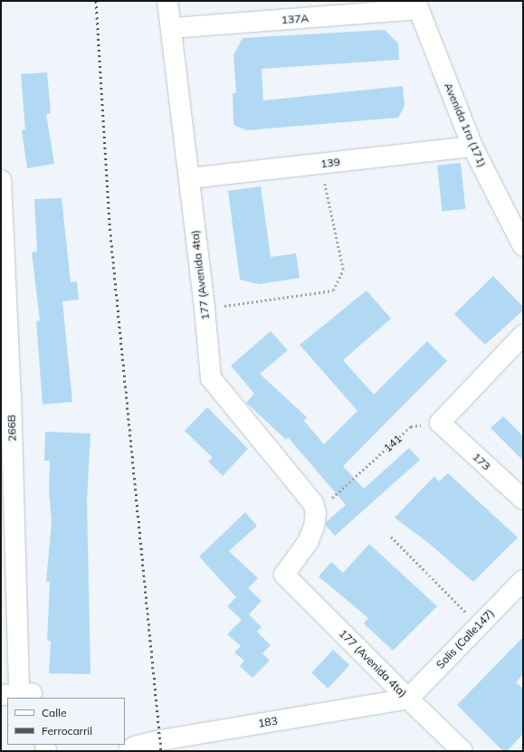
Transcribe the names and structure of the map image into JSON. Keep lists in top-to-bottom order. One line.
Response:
{"streets":{"street":["137A","Avenida 1ra (171)","139","177 (Avenida 4ta)","266B","173","Solis (Calle147)","183"],"path":["141"]},"crossings":[["137A","Avenida 1ra (171)"],["137A","177 (Avenida 4ta)"],["Avenida 1ra (171)","139"],["139","177 (Avenida 4ta)"],["177 (Avenida 4ta)","141"],["177 (Avenida 4ta)","Solis (Calle147)"],["177 (Avenida 4ta)","183"],["141","173"],["Solis (Calle147)","183"]],"legend":["Calle","Ferrocarril"]}
